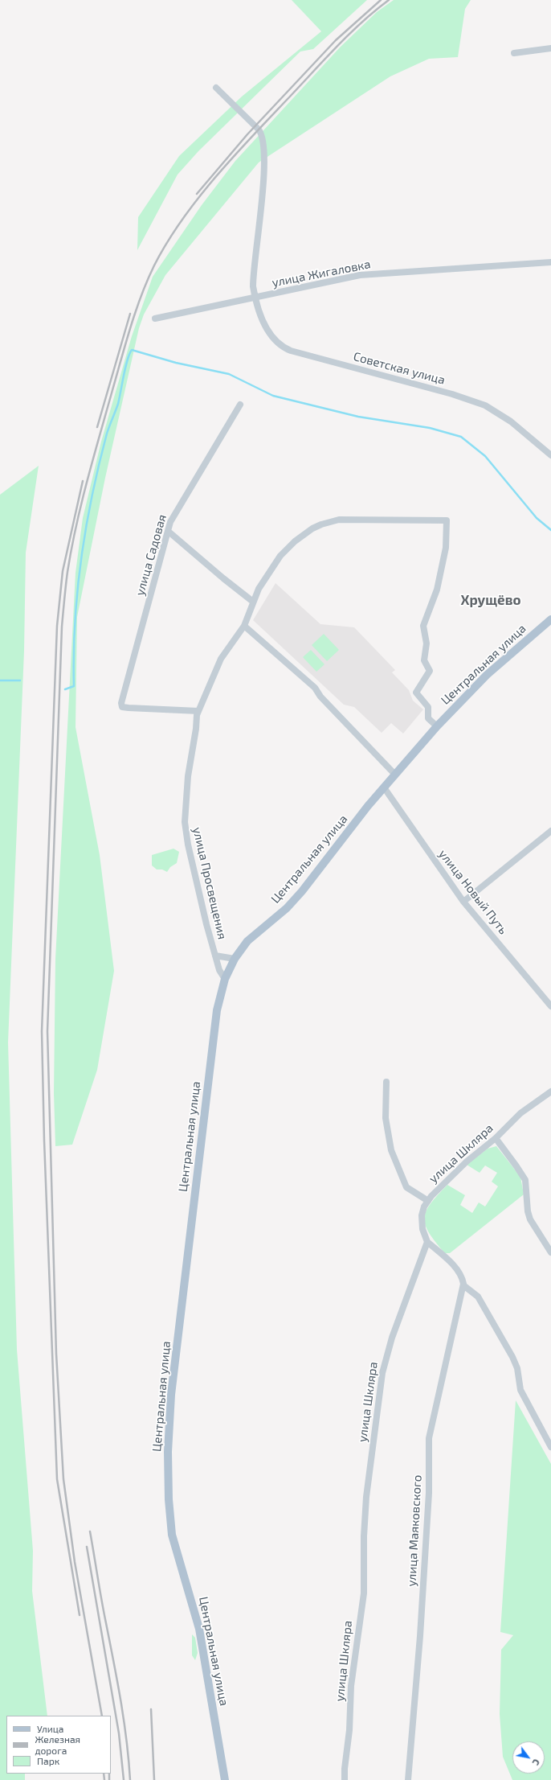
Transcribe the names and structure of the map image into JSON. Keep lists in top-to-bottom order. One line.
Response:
{"streets":{"main road":["Центральная улица"],"street":["улица Жигаловка","Советская улица","улица Садовая","улица Просвещения","улица Новый Путь","улица Шкляра","улица Маяковского"]},"crossings":[["улица Жигаловка","Советская улица"],["улица Садовая","улица Просвещения"],["Центральная улица","улица Просвещения"],["Центральная улица","улица Новый Путь"]],"districts":["Хрущёво"],"legend":["Улица","Железная дорога","Парк"],"north":"bottom right"}
